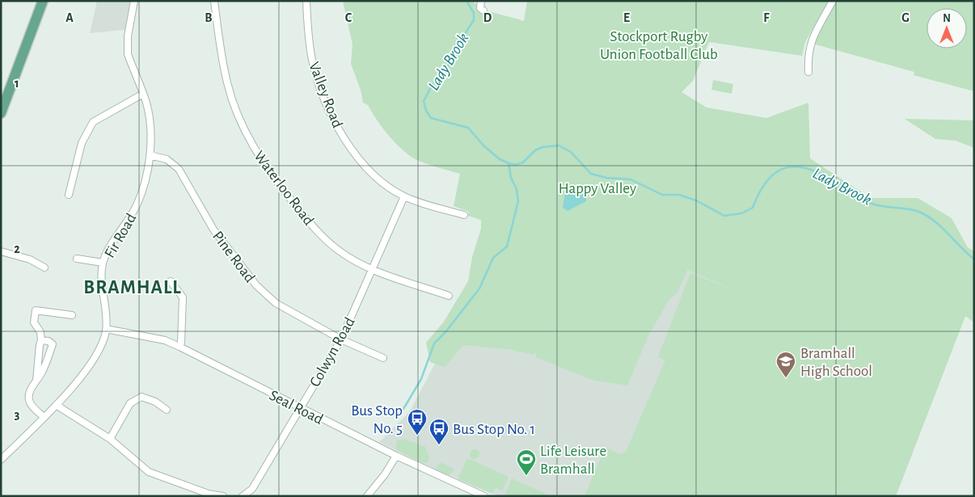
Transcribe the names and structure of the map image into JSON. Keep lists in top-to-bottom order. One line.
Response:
{"streets":{"street":["Valley Road","Waterloo Road","Fir Road","Pine Road","Colwyn Road","Seal Road"]},"crossings":[["Valley Road","Colwyn Road"],["Waterloo Road","Colwyn Road"],["Fir Road","Pine Road"],["Fir Road","Seal Road"],["Pine Road","Colwyn Road"],["Colwyn Road","Seal Road"]],"districts":["BRAMHALL"],"water":["Lady Brook"],"parks":["Stockport Rugby Union Football Club","Happy Valley"],"places":{"school or university":["Bramhall High School"],"bus stop":["Bus Stop No. 5","Bus Stop No. 1"],"sports":["Life Leisure Bramhall"]},"north":"top","grid":{"columns":["A","B","C","D","E","F","G"],"rows":["1","2","3"]}}
